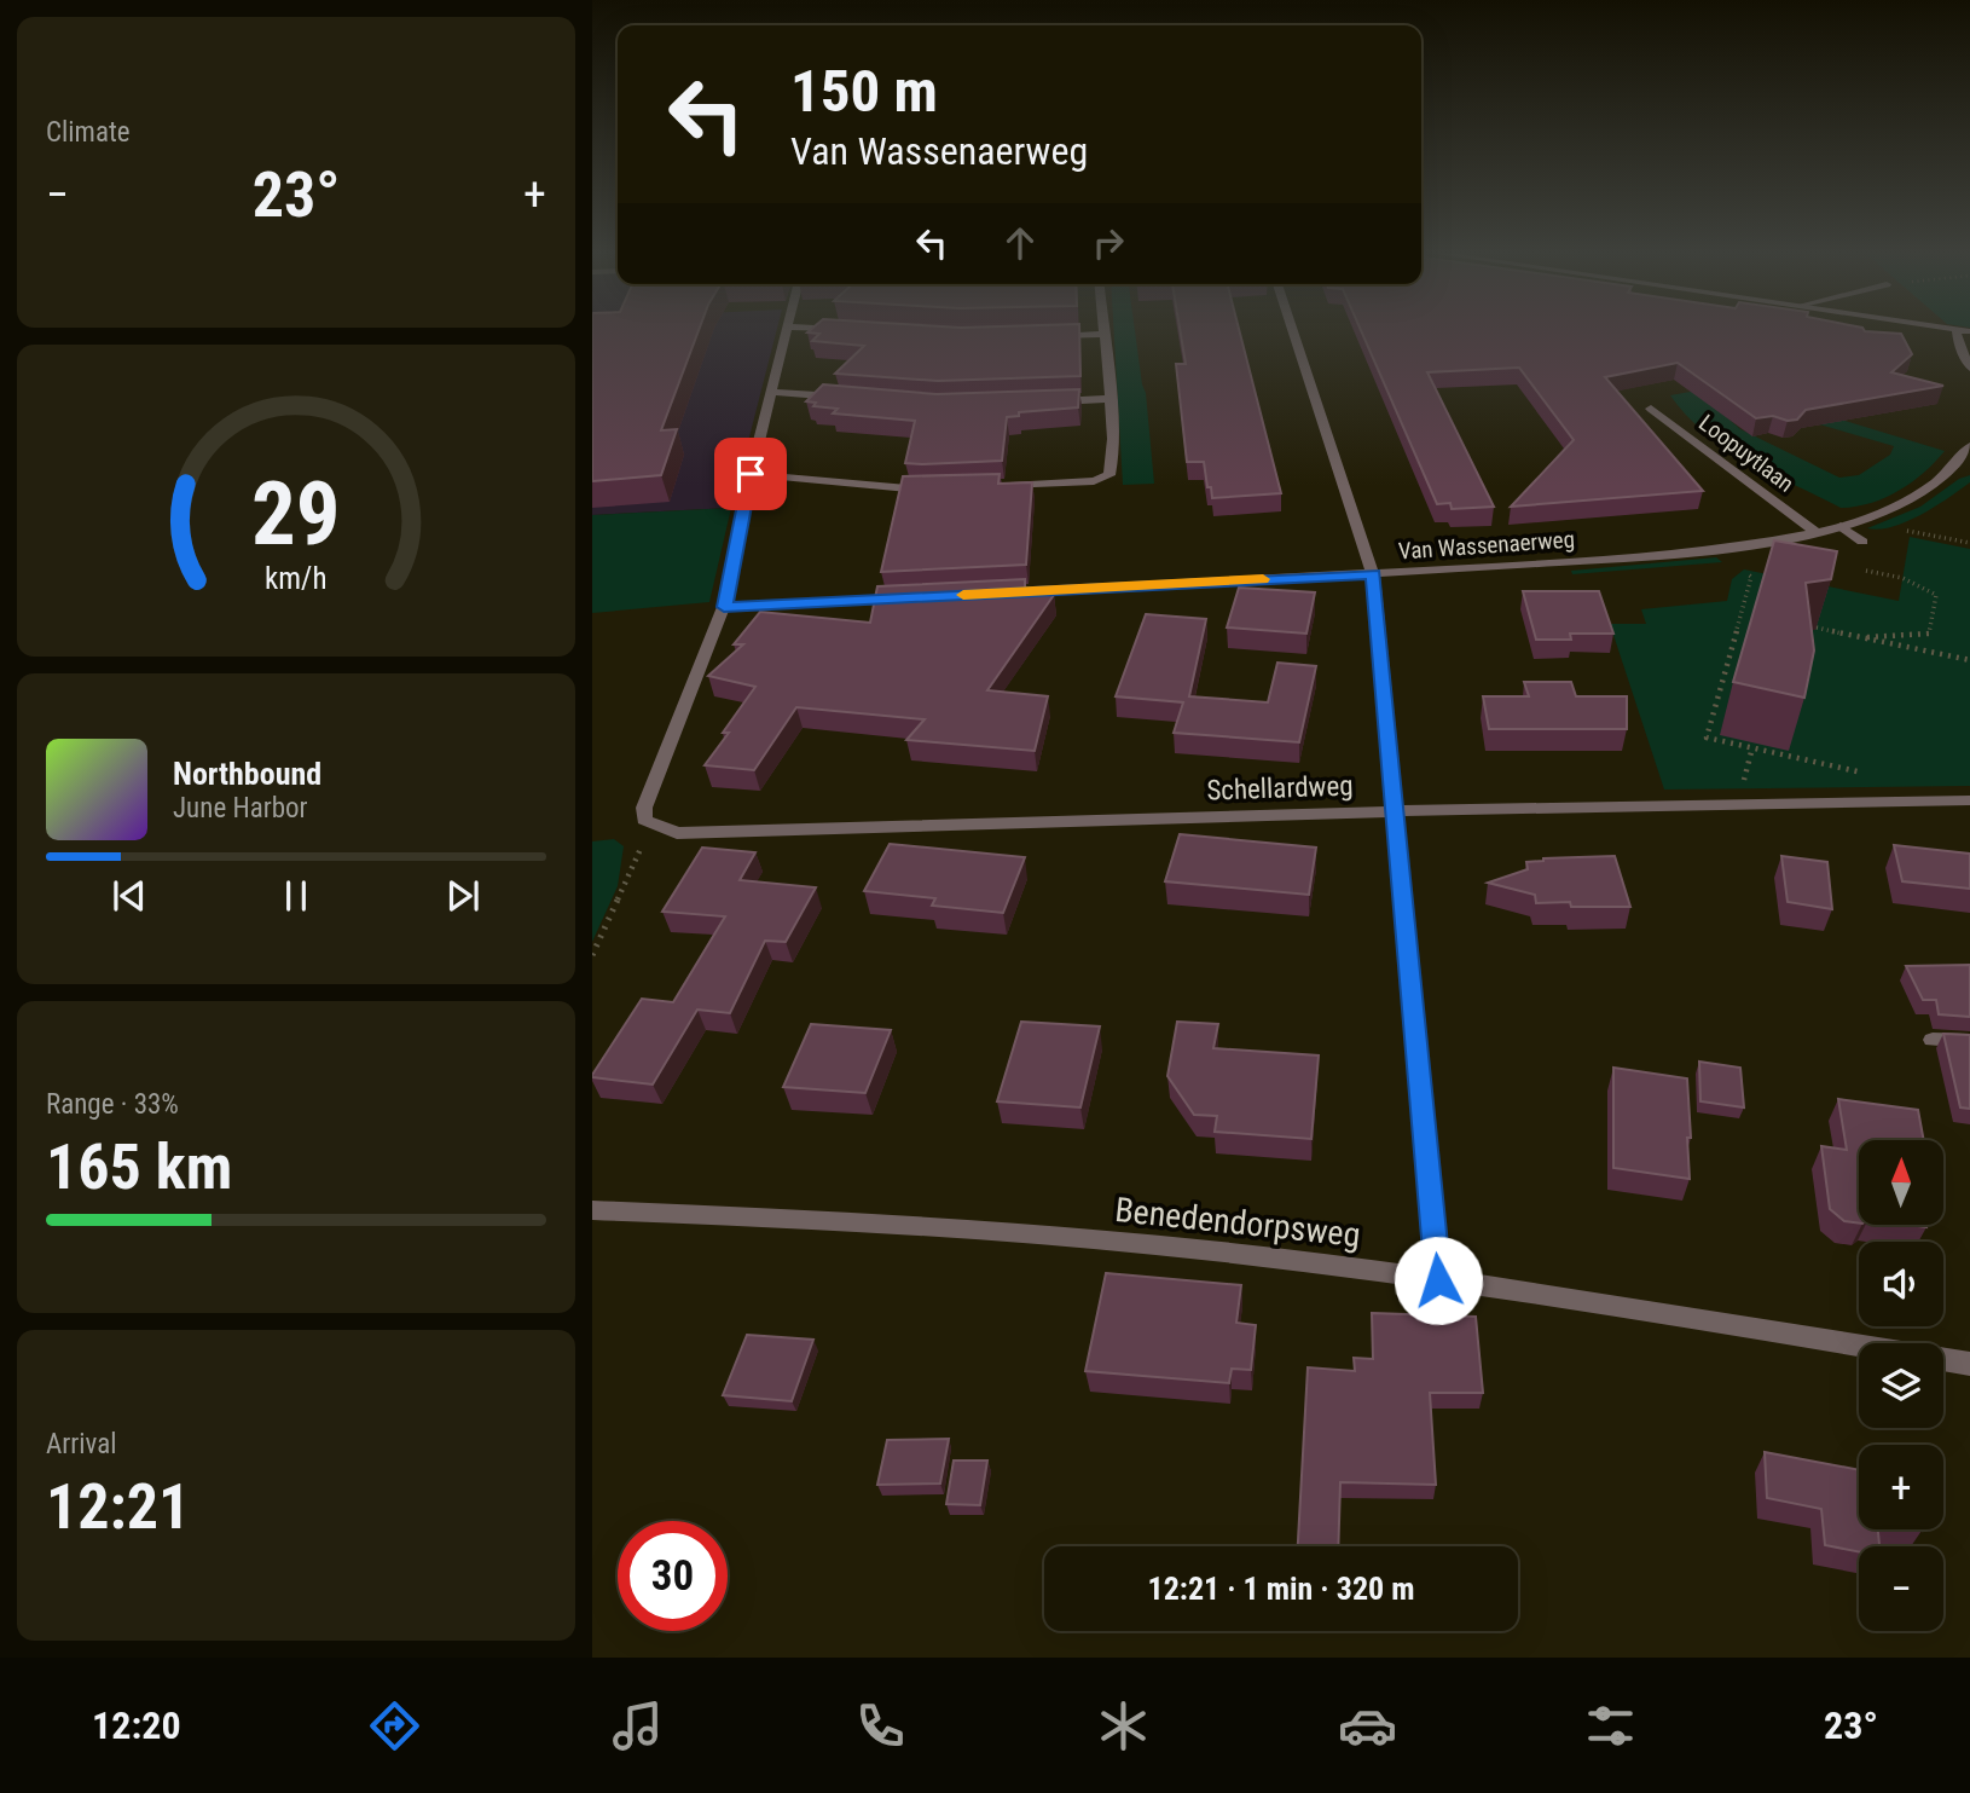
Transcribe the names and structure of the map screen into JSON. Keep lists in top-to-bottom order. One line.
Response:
{"streets":{"street":["Loopuytlaan","Van Wassenaerweg","Schellardweg","Benedendorpsweg"]},"crossings":[["Loopuytlaan","Van Wassenaerweg"]],"north":"top","page":{"tile":["Climate",["Range · 33%","165 km"],["Arrival","12:21"]],"turn":["150 m","Van Wassenaerweg"],"heat":["−","23°","+"],"song":["Northbound","June Harbor"],"map_buttons":["+","−"],"limit":"30","trip":"12:21 · 1 min · 320 m","tabs":["12:20","23°"],"gauge":["29","km/h"]}}
